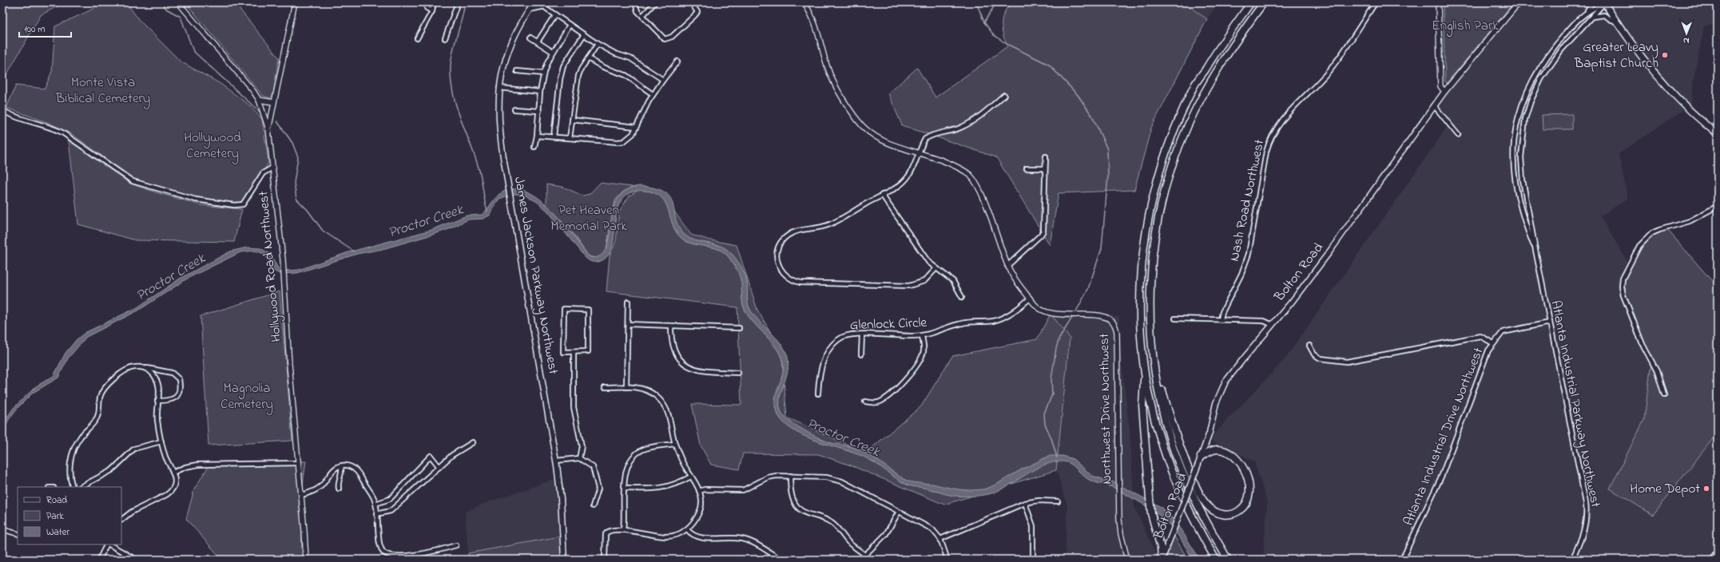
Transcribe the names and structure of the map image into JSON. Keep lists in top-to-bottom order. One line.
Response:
{"streets":{"main road":["Bolton Road","James Jackson Parkway Northwest"],"street":["Nash Road Northwest","Hollywood Road Northwest","Glenlock Circle","Atlanta Industrial Parkway Northwest","Northwest Drive Northwest","Atlanta Industrial Drive Northwest"]},"crossings":[["Glenlock Circle","Northwest Drive Northwest"],["Atlanta Industrial Parkway Northwest","Atlanta Industrial Drive Northwest"]],"water":["Proctor Creek"],"parks":["English Park","Monte Vista Biblical Cemetery","Hollywood Cemetery","Pet Heaven Memorial Park","Magnolia Cemetery"],"places":["Greater Leavy Baptist Church","Home Depot"],"legend":["Road","Park","Water"],"scale_bar":"100 m","north":"bottom"}
